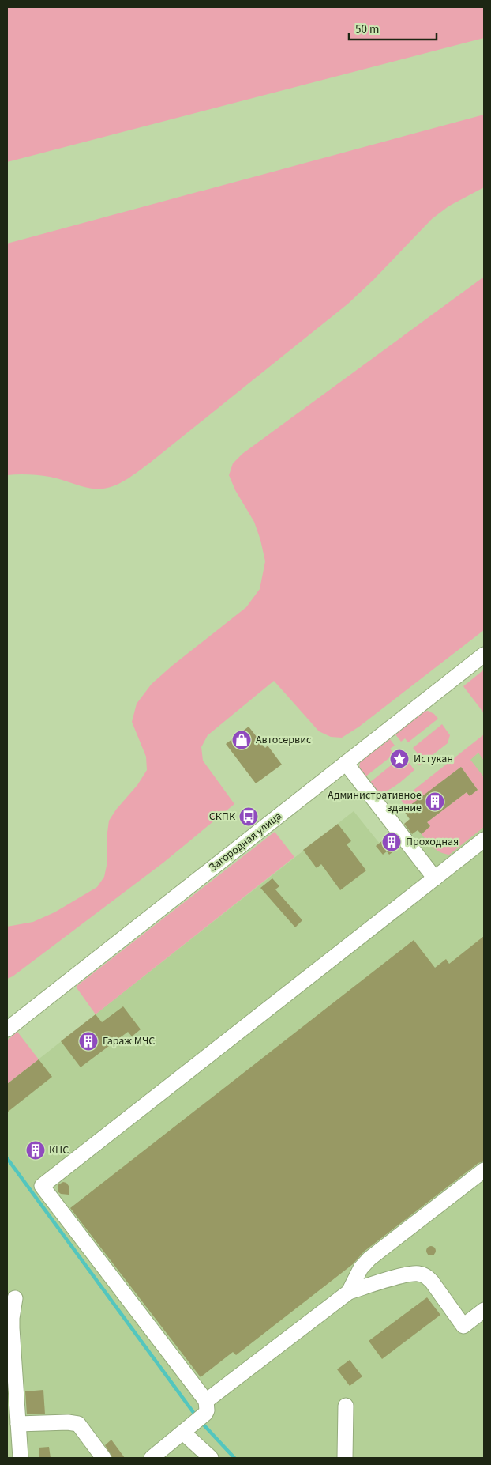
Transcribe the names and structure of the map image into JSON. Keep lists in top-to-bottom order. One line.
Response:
{"streets":{"street":["Загородная улица"]},"places":{"shop":["Автосервис"],"place":["Истукан"],"building":["Административное здание","Проходная","Гараж МЧС","КНС"],"bus stop":["СКПК"]},"scale_bar":"50 m"}
